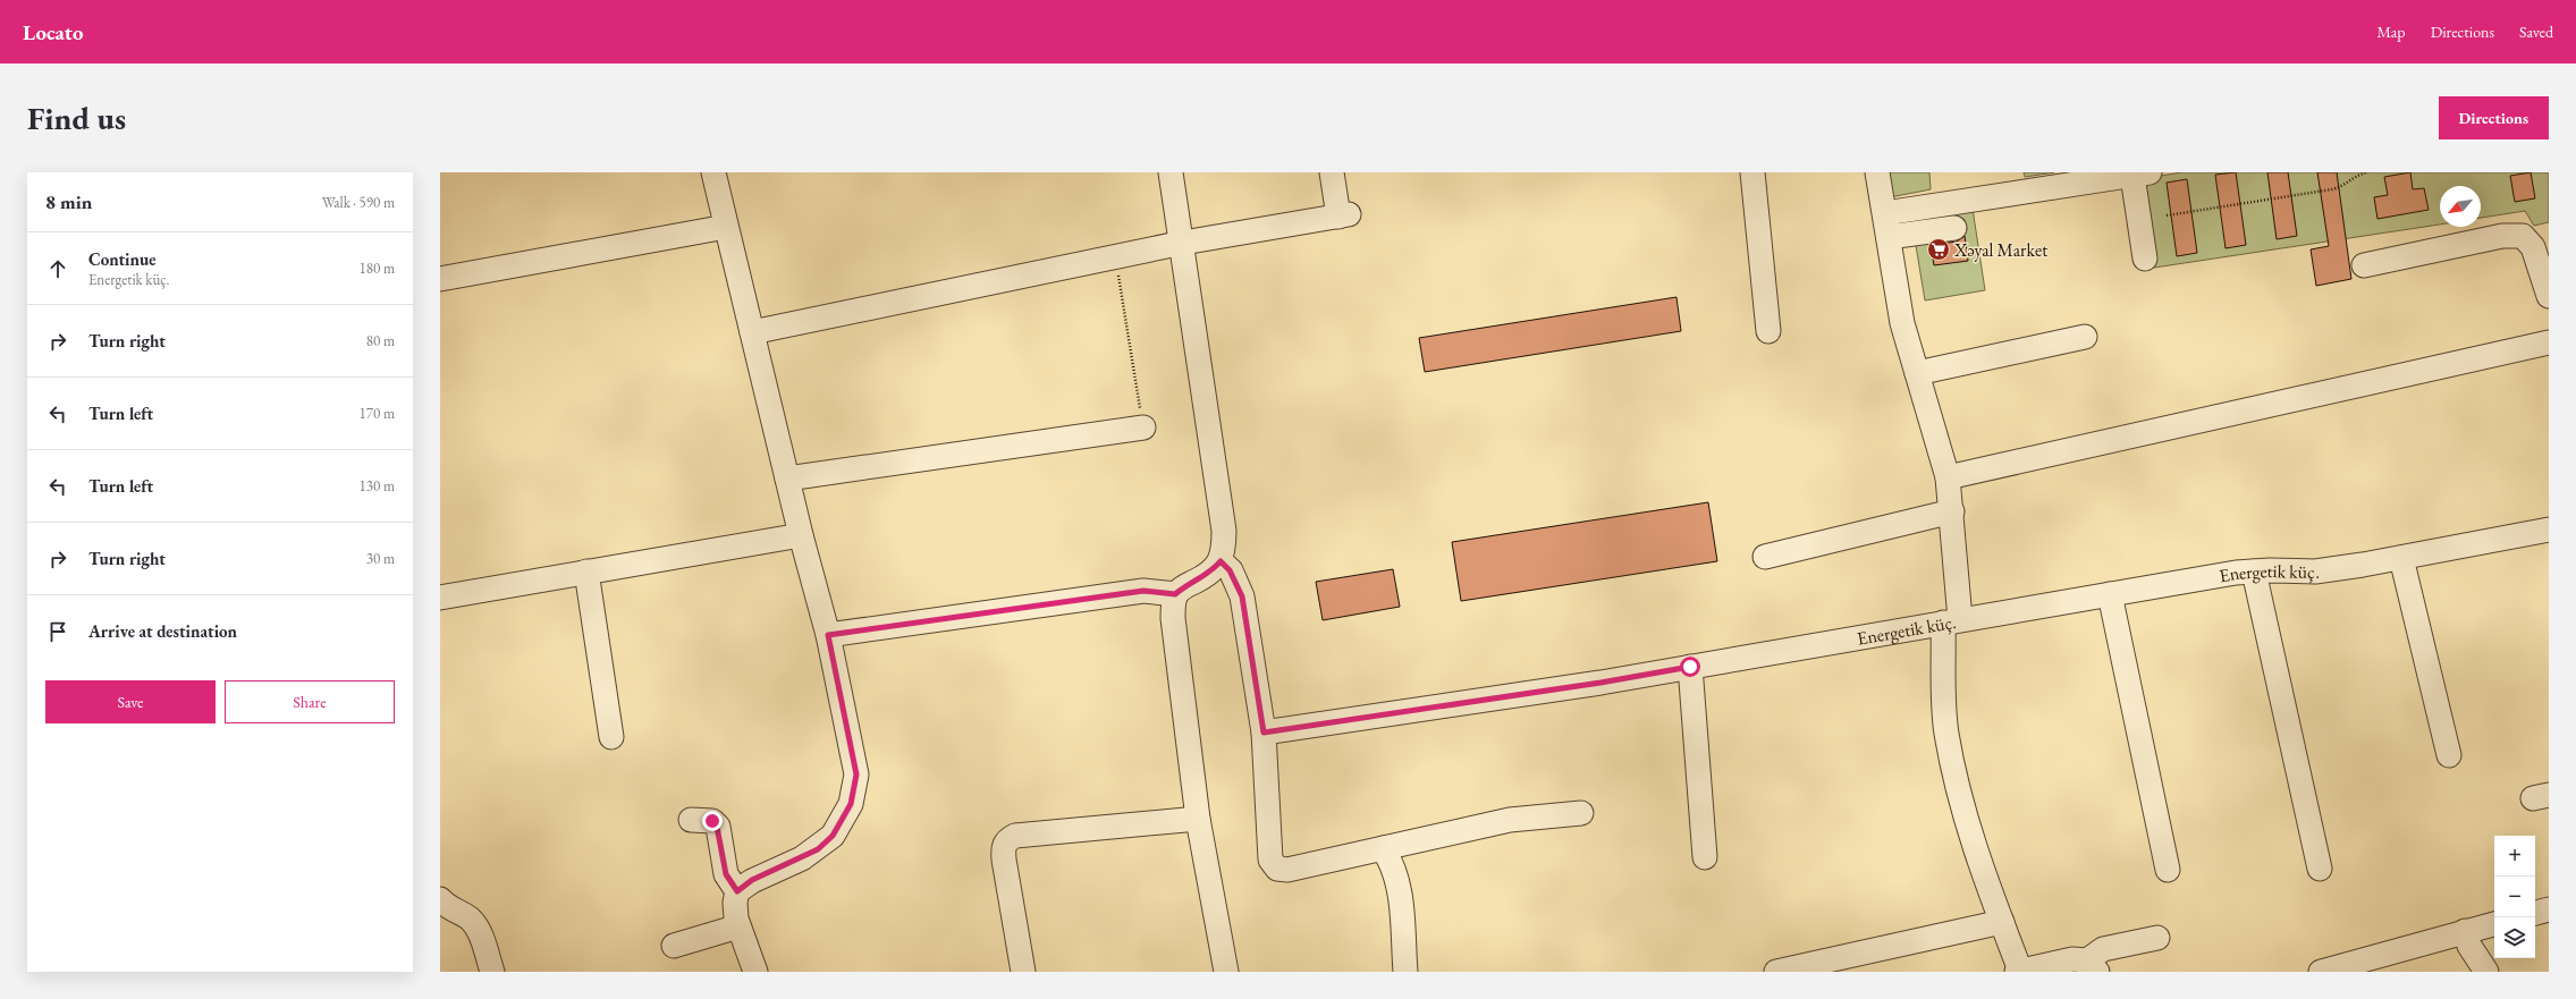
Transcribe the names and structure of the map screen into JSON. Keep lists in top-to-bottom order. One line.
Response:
{"streets":{"street":["Energetik küç."]},"places":{"supermarket":["Xəyal Market"]},"north":"bottom left","page":{"header":"Locato","nav":["Map","Directions","Saved"],"buttons":["Directions",["Save","Share"]],"title":"Find us","heading":["8 min","Walk · 590 m"],"list":[["Continue","Energetik küç.","180 m"],["Turn right","80 m"],["Turn left","170 m"],["Turn left","130 m"],["Turn right","30 m"],"Arrive at destination"],"map_buttons":["+","−"]}}
